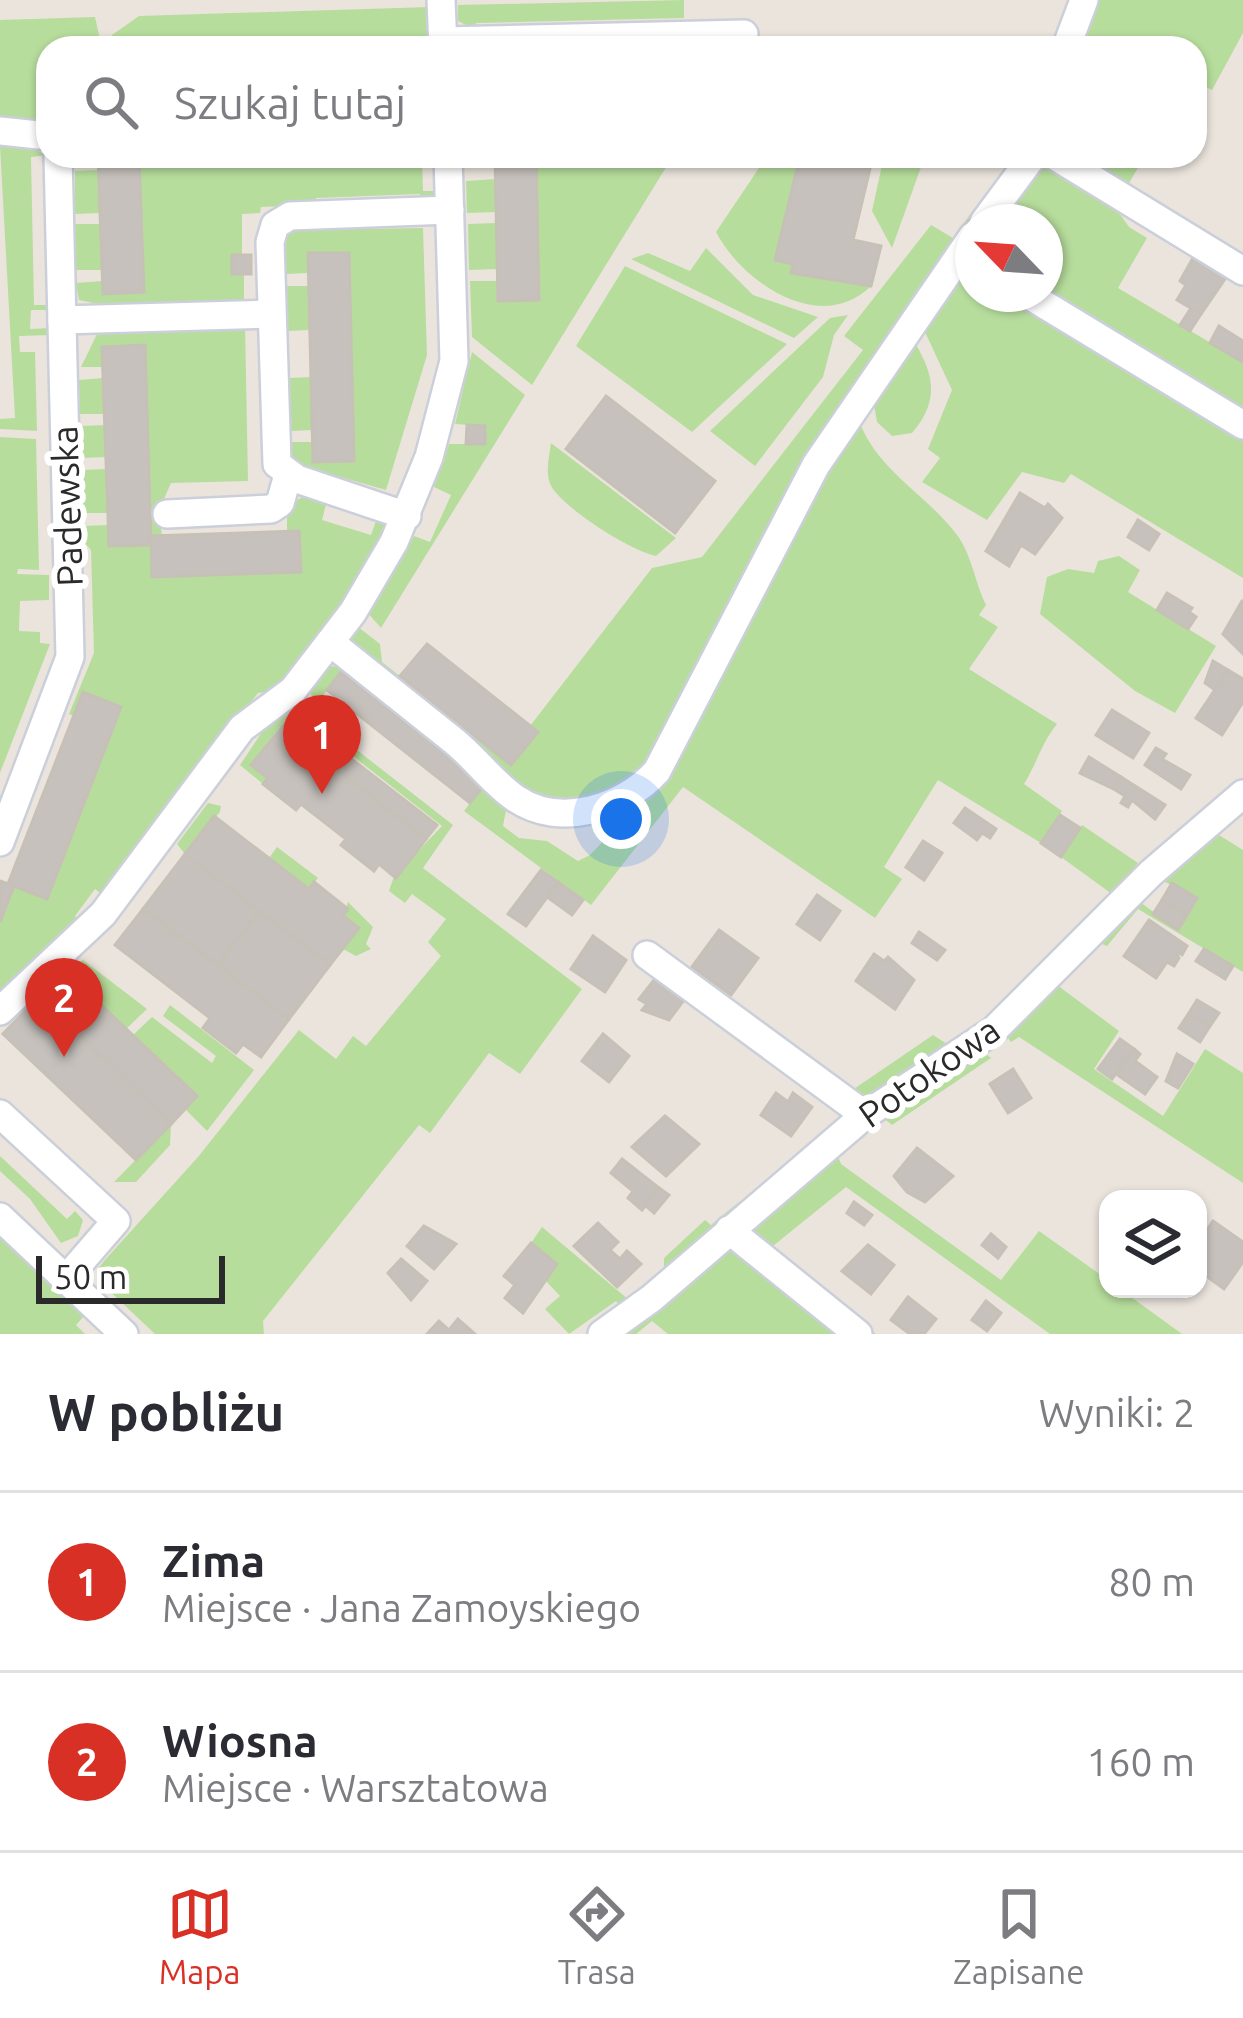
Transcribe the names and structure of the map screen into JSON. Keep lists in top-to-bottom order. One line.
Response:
{"streets":{"street":["Padewska","Potokowa"]},"scale_bar":"50 m","north":"top left","page":{"search":"Szukaj tutaj","pins":["1","2"],"scale":"50 m","heading":["W pobliżu","Wyniki: 2"],"list":[{"mark":"1","name":"Zima","note":"Miejsce · Jana Zamoyskiego","value":"80 m"},{"mark":"2","name":"Wiosna","note":"Miejsce · Warsztatowa","value":"160 m"}],"nav":["Mapa","Trasa","Zapisane"]}}
